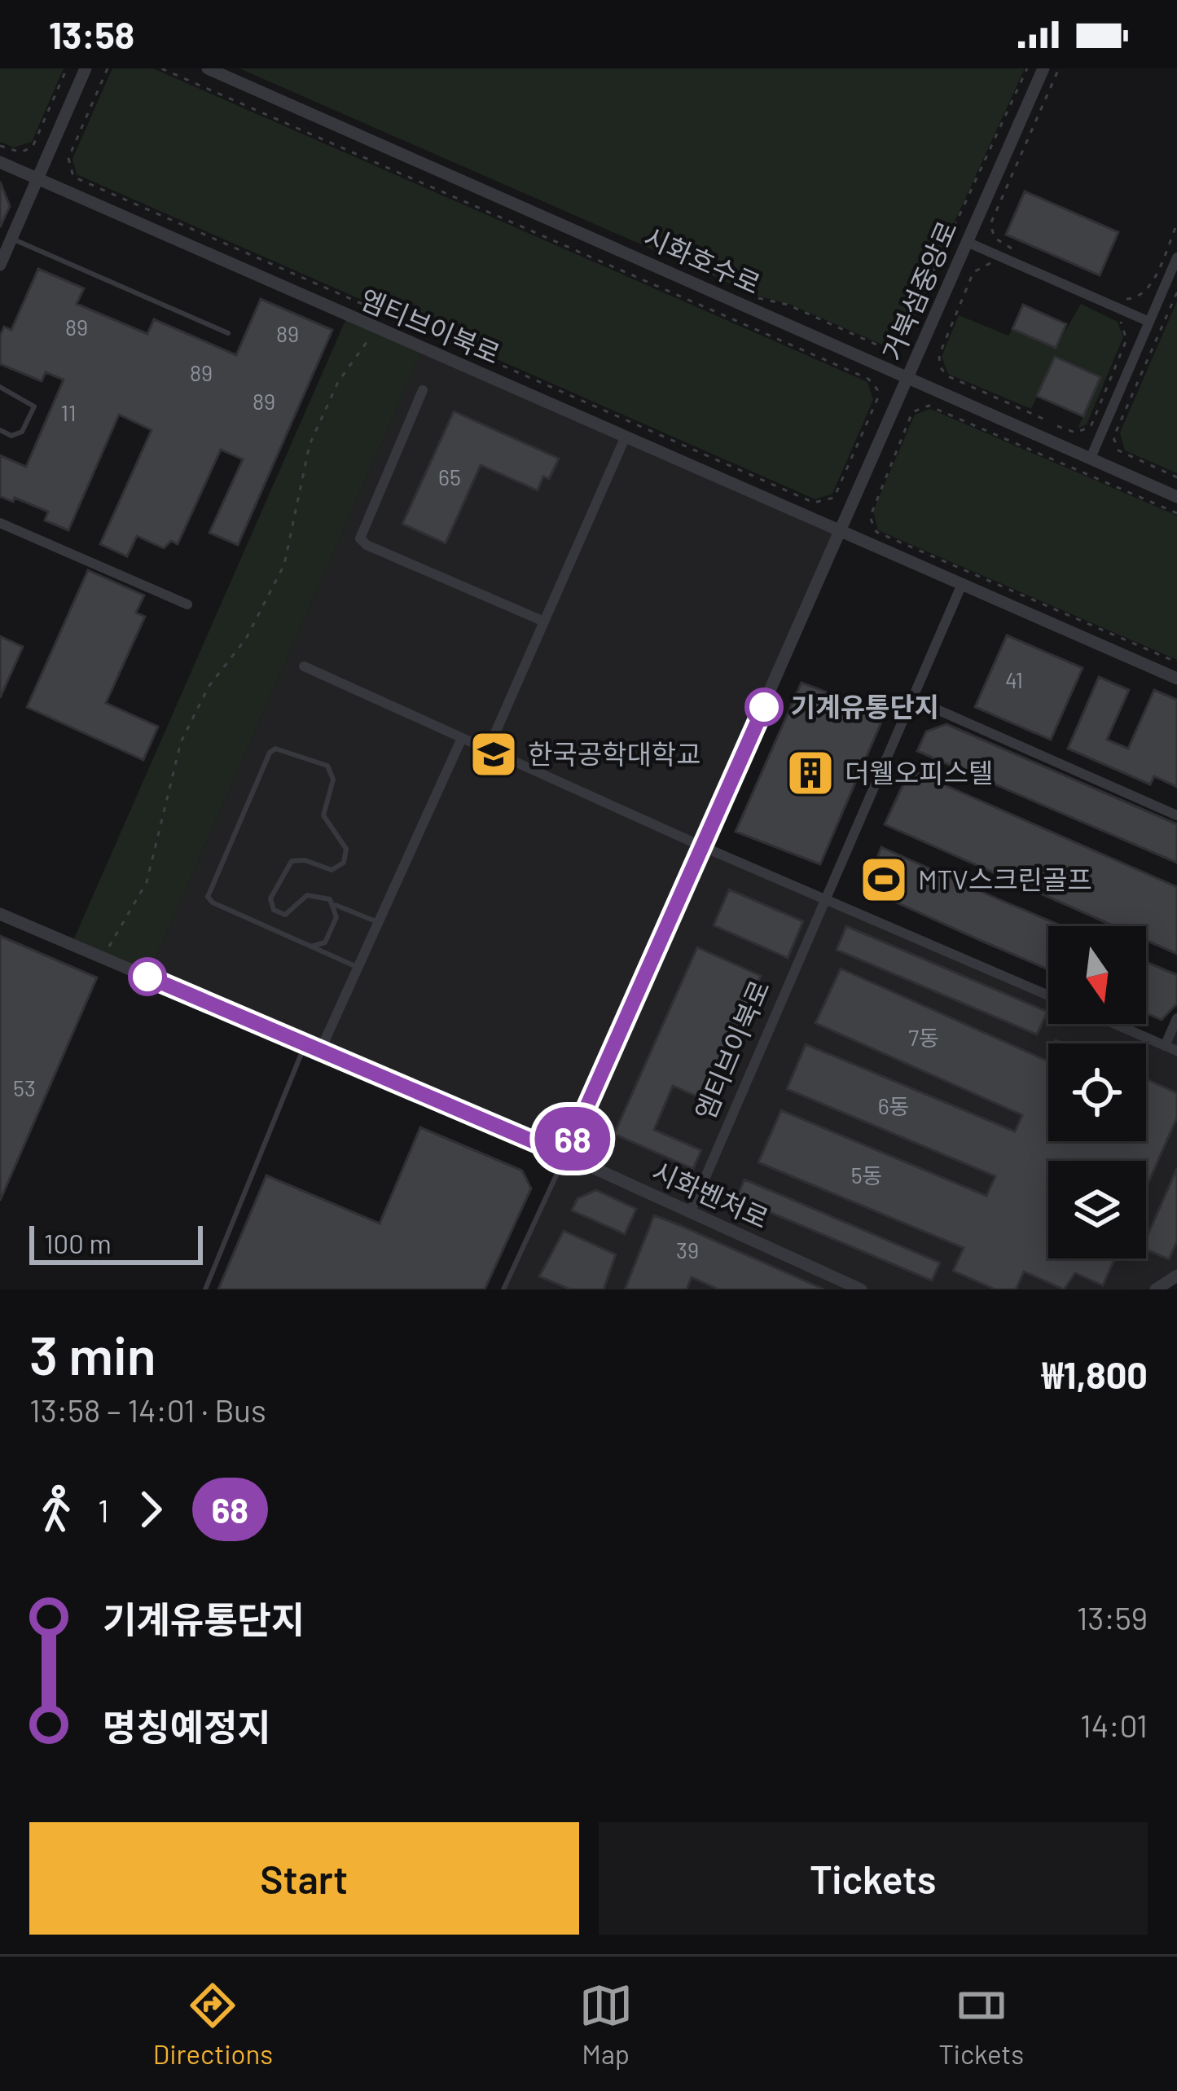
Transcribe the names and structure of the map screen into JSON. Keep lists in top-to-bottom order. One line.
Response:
{"streets":{"street":["시화호수로","거북섬중앙로","엠티브이북로","시화벤처로"]},"crossings":[["시화호수로","거북섬중앙로"],["거북섬중앙로","엠티브이북로"],["엠티브이북로","시화벤처로"]],"places":{"other":["기계유통단지"],"school or university":["한국공학대학교"],"building":["더웰오피스텔"],"sports":["MTV스크린골프"]},"lines":["bus line 68"],"house_numbers":["89","89","89","89","11","65","41","7동","53","6동","5동","39"],"scale_bar":"100 m","north":"bottom","page":{"status":"13:58","on_map":"68","scale":"100 m","heading":["3 min","13:58 – 14:01 · Bus","₩1,800"],"legs":["1","68"],"list":[{"name":"기계유통단지","value":"13:59"},{"name":"명칭예정지","value":"14:01"}],"buttons":["Start","Tickets"],"tabs":["Directions","Map","Tickets"]}}
